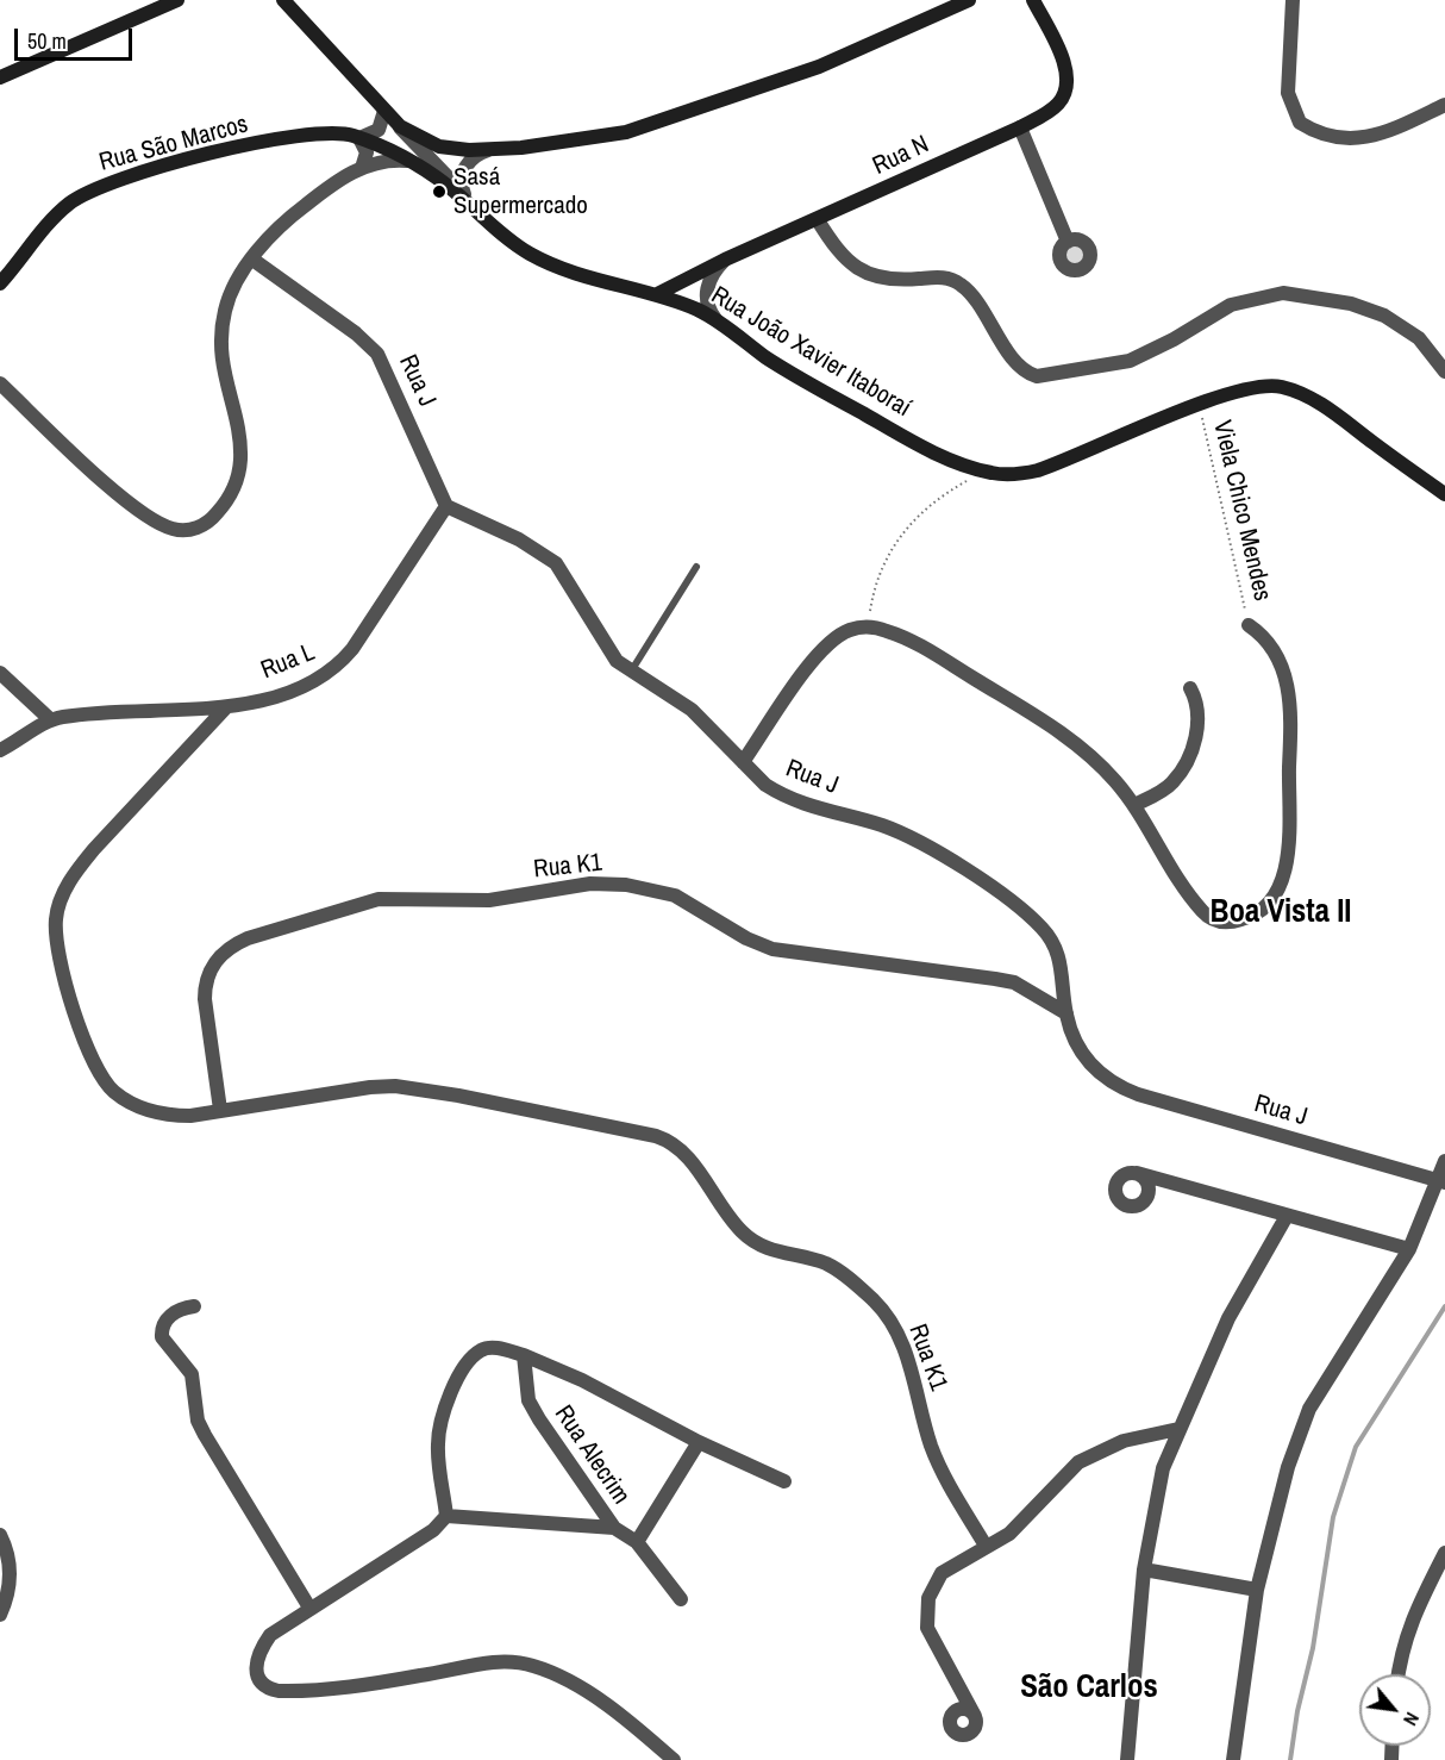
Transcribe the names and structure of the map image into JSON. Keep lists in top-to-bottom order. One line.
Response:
{"streets":{"street":["Rua São Marcos","Rua N","Rua João Xavier Itaboraí","Rua J","Rua L","Rua K1","Rua Alecrim"],"path":["Viela Chico Mendes"]},"crossings":[["Rua São Marcos","Rua João Xavier Itaboraí"],["Rua N","Rua João Xavier Itaboraí"],["Rua João Xavier Itaboraí","Viela Chico Mendes"],["Rua J","Rua L"],["Rua J","Rua K1"],["Rua L","Rua K1"]],"districts":["Boa Vista II","São Carlos"],"places":["Sasá Supermercado"],"scale_bar":"50 m","north":"bottom right"}
